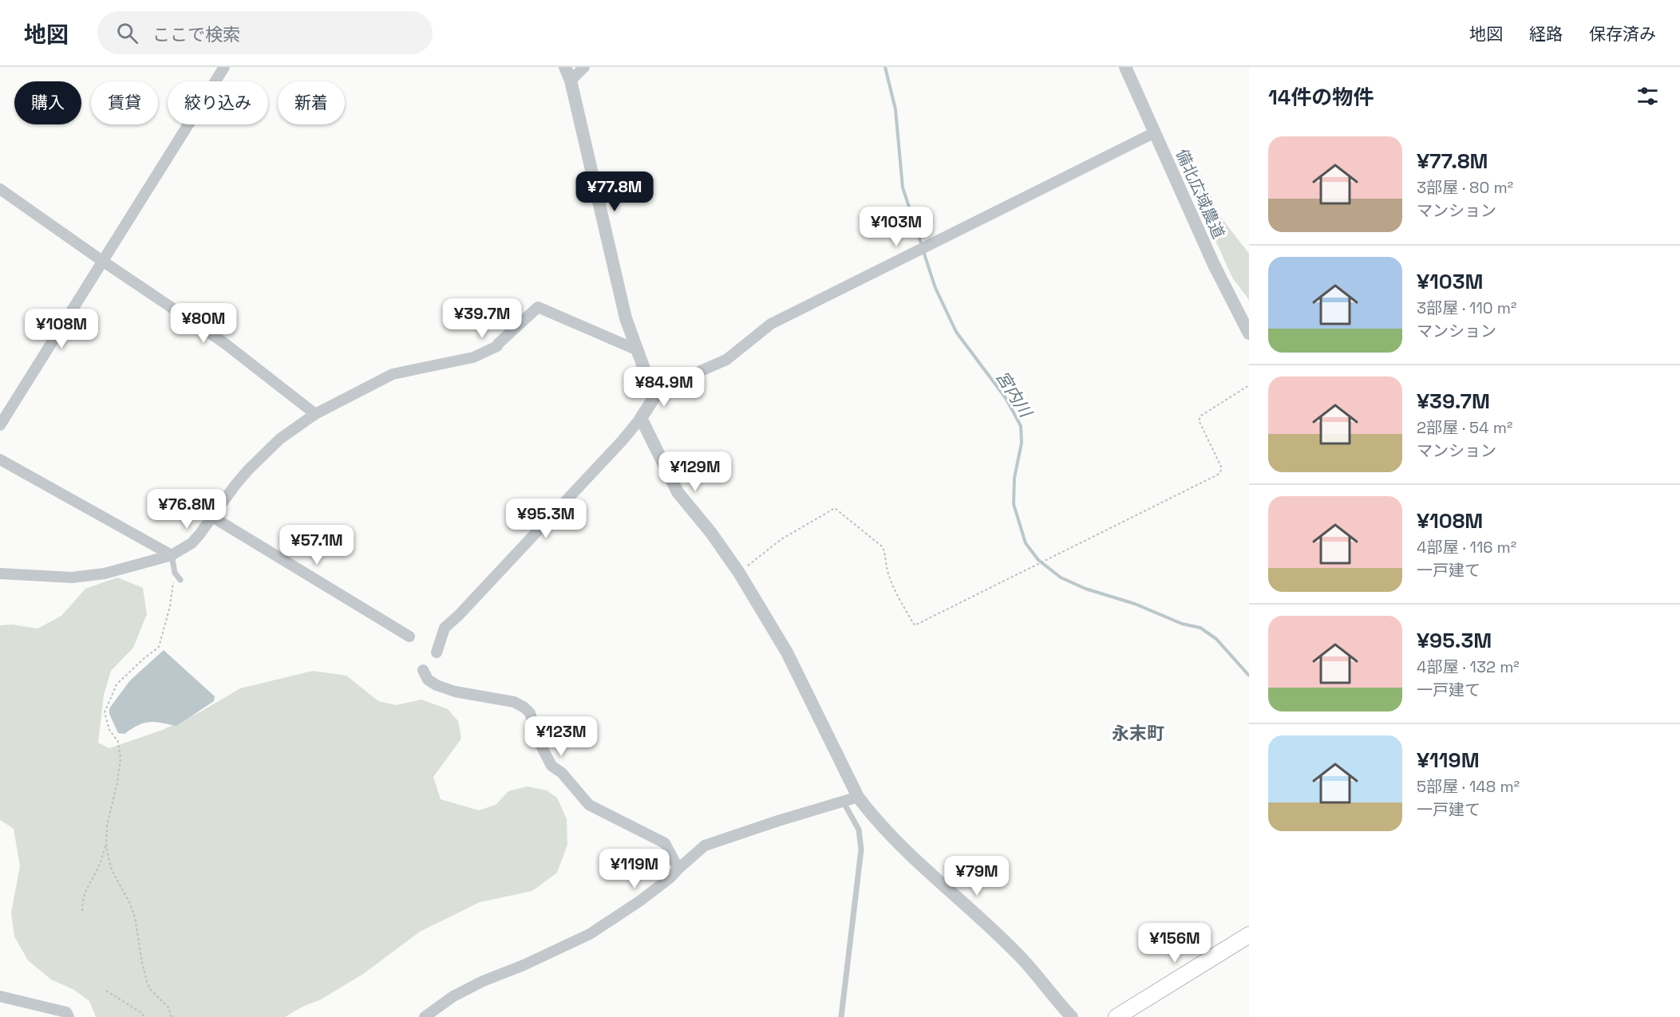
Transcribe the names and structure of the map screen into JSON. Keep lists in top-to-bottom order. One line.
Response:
{"streets":{"street":["備北広域農道"]},"districts":["永末町"],"water":["宮内川"],"page":{"header":"地図","search":"ここで検索","nav":["地図","経路","保存済み"],"heading":"14件の物件","chip":["購入","賃貸","絞り込み","新着"],"list":[{"name":"¥77.8M","note":"3部屋 · 80 m² · マンション"},{"name":"¥103M","note":"3部屋 · 110 m² · マンション"},{"name":"¥39.7M","note":"2部屋 · 54 m² · マンション"},{"name":"¥108M","note":"4部屋 · 116 m² · 一戸建て"},{"name":"¥95.3M","note":"4部屋 · 132 m² · 一戸建て"},{"name":"¥119M","note":"5部屋 · 148 m² · 一戸建て"}],"price":["¥77.8M","¥103M","¥39.7M","¥80M","¥108M","¥84.9M","¥129M","¥76.8M","¥95.3M","¥57.1M","¥123M","¥119M","¥79M","¥156M"]}}
